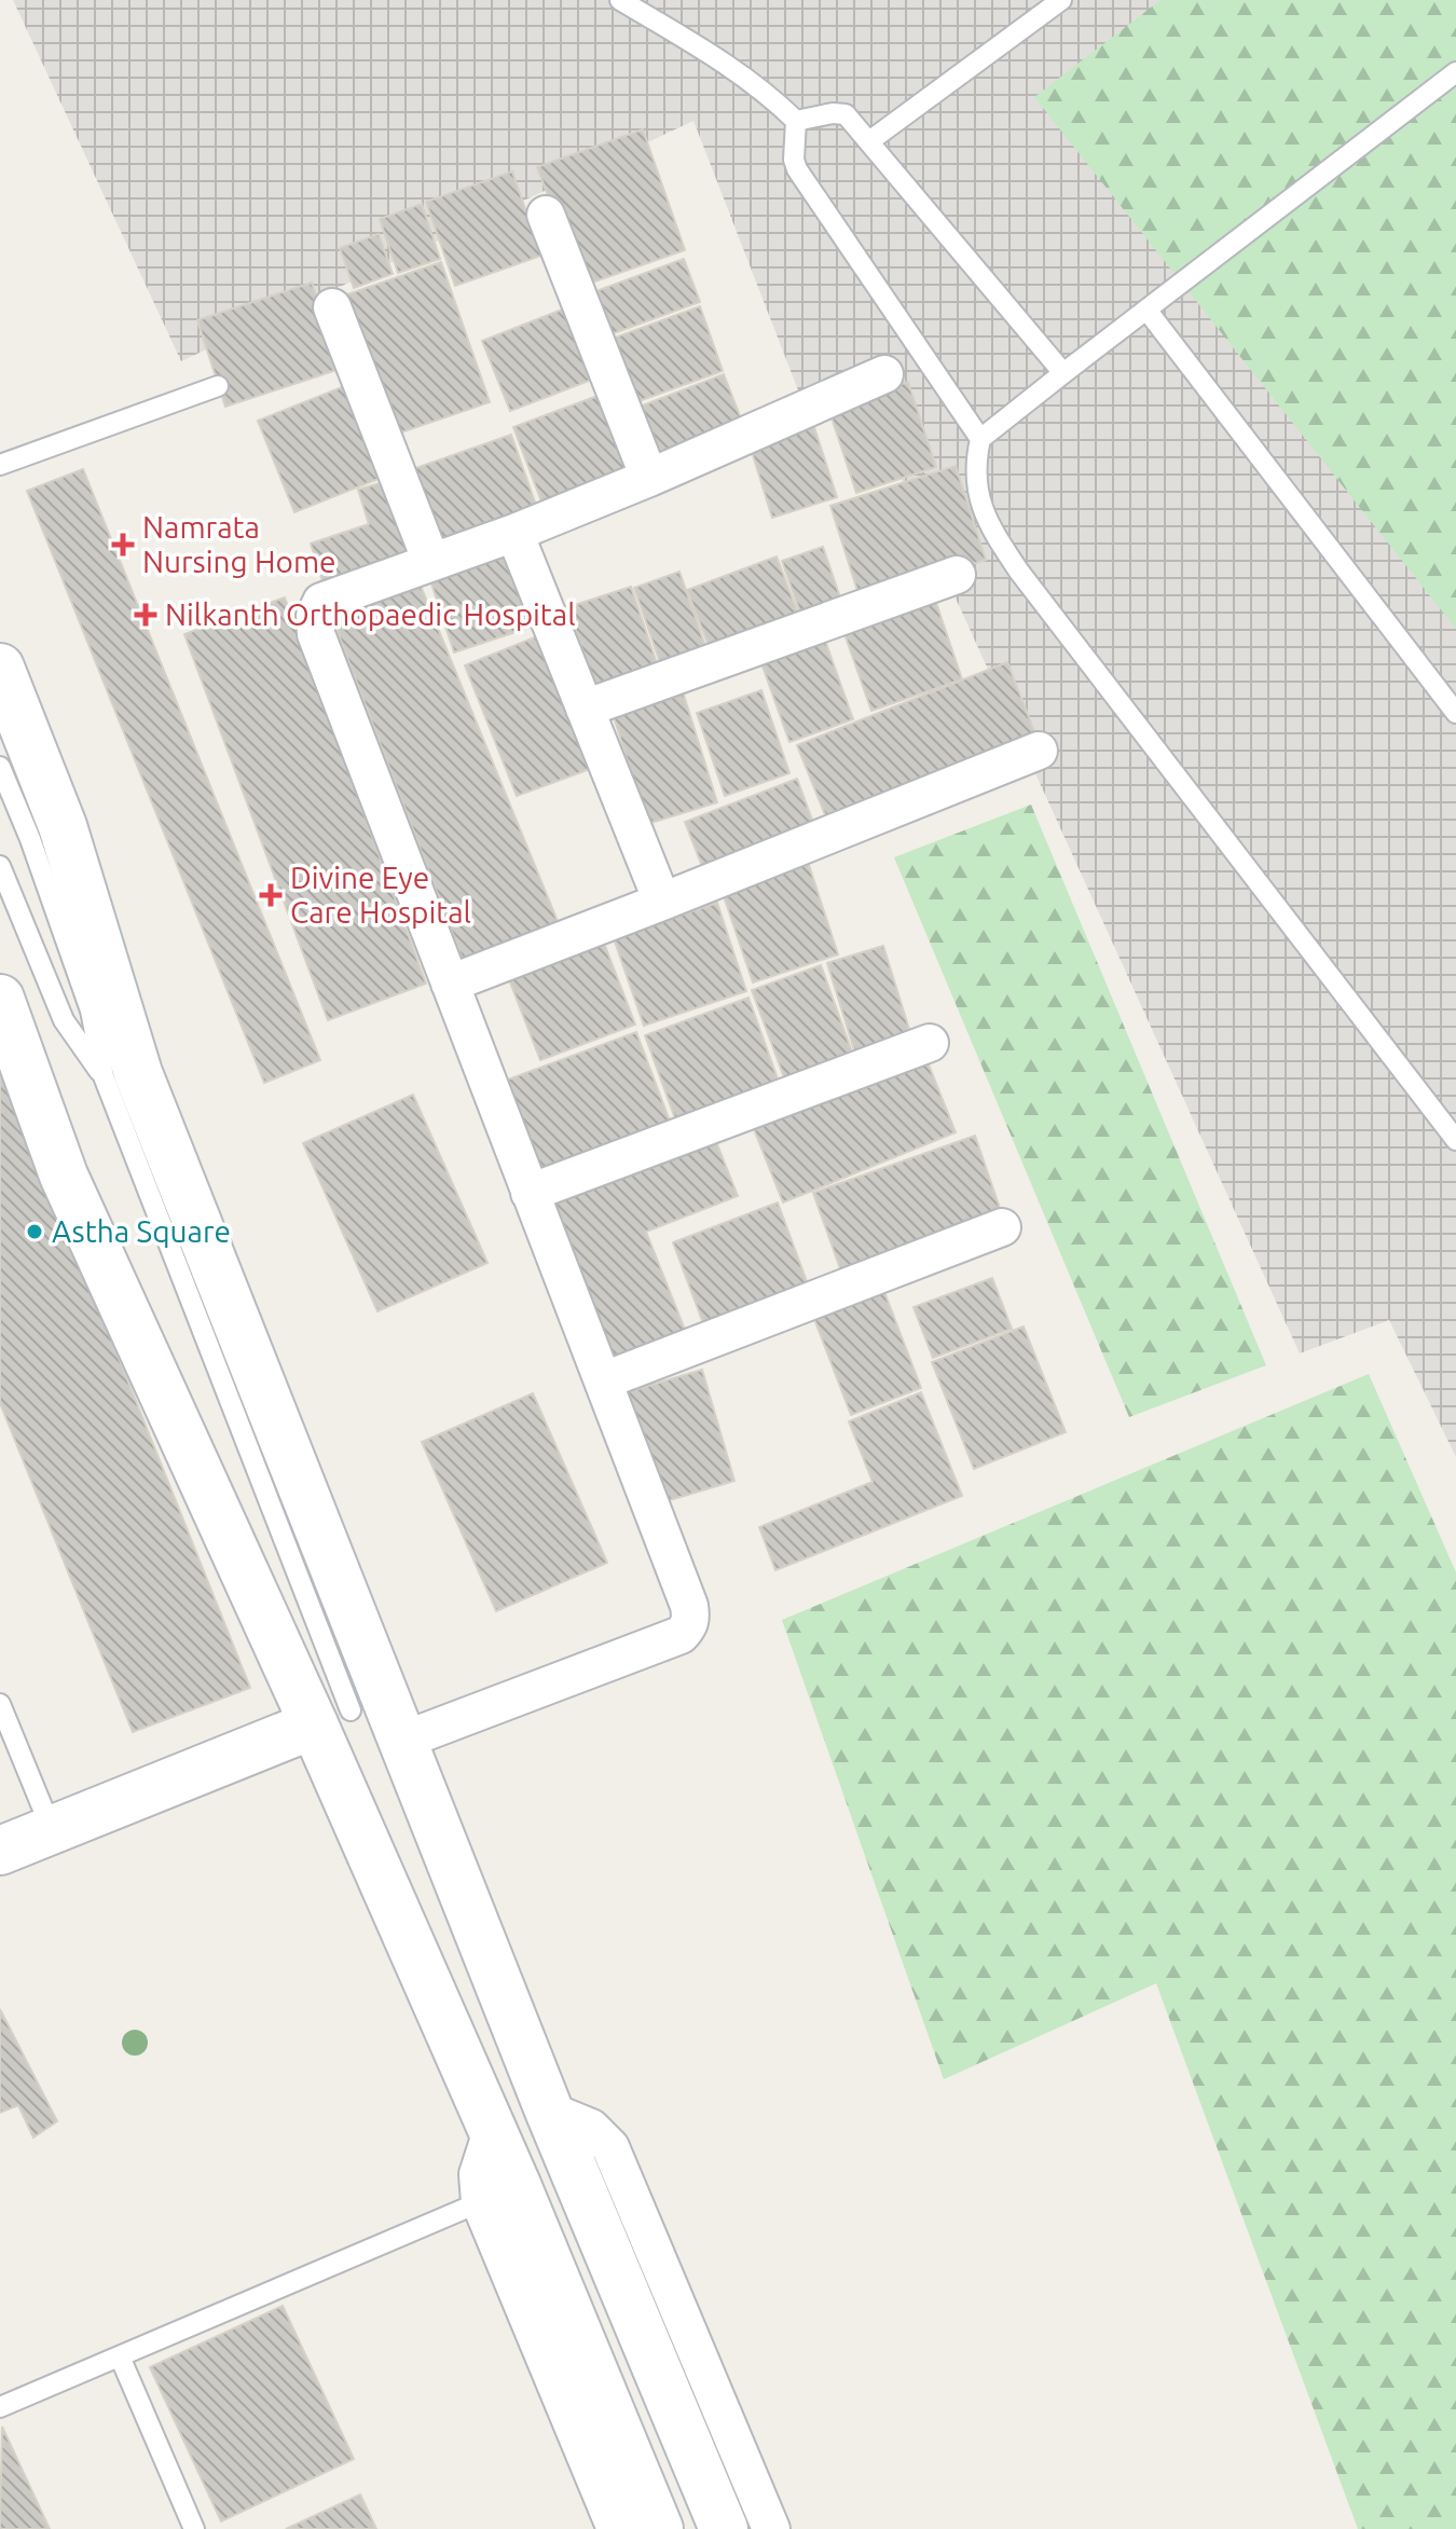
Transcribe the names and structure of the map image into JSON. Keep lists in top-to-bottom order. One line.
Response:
{"places":{"health":["Namrata Nursing Home","Nilkanth Orthopaedic Hospital","Divine Eye Care Hospital"],"other":["Astha Square"]}}
